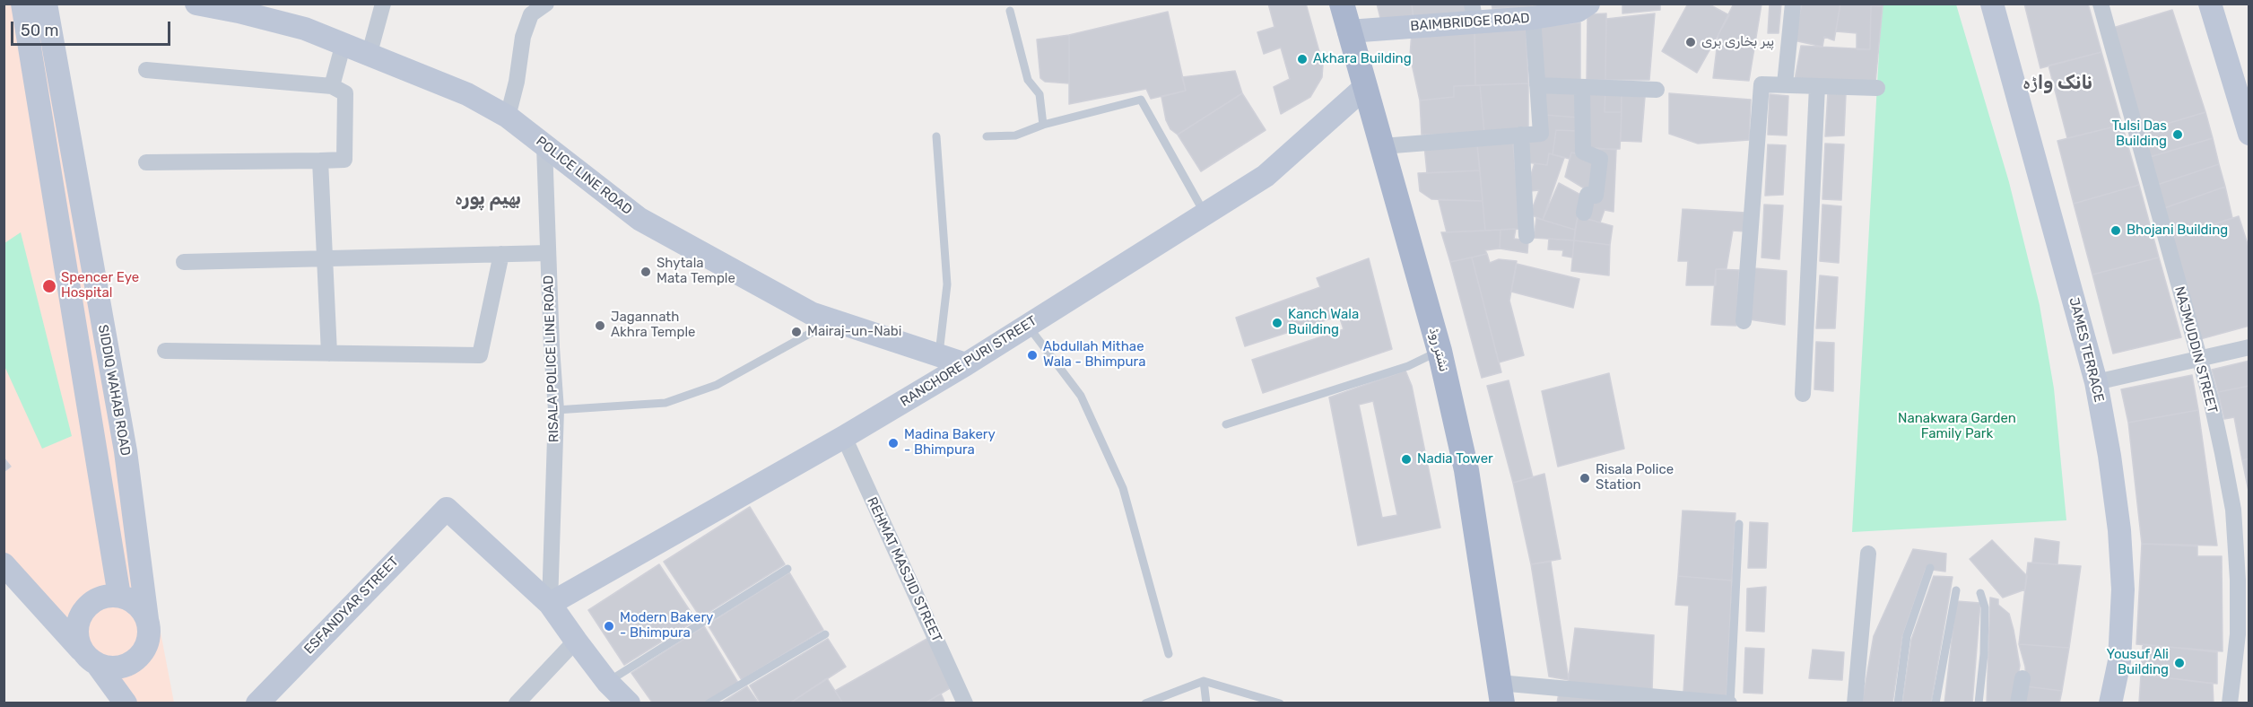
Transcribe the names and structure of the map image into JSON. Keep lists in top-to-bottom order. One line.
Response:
{"streets":{"main road":["نشتر روڈ"],"street":["BAIMBRIDGE ROAD","POLICE LINE ROAD","JAMES TERRACE","NAJMUDDIN STREET","RISALA POLICE LINE ROAD","RANCHORE PURI STREET","SIDDIQ WAHAB ROAD","REHMAT MASJID STREET","ESFANDYAR STREET"]},"crossings":[["BAIMBRIDGE ROAD","نشتر روڈ"],["POLICE LINE ROAD","RISALA POLICE LINE ROAD"],["POLICE LINE ROAD","RANCHORE PURI STREET"],["نشتر روڈ","RANCHORE PURI STREET"],["RISALA POLICE LINE ROAD","RANCHORE PURI STREET"],["RISALA POLICE LINE ROAD","ESFANDYAR STREET"],["RANCHORE PURI STREET","REHMAT MASJID STREET"],["RANCHORE PURI STREET","ESFANDYAR STREET"]],"districts":["نانک واڑہ","بھیم پورہ"],"parks":["Nanakwara Garden Family Park"],"places":["پیر بخاری ہری","Akhara Building","Tulsi Das Building","Bhojani Building","Shytala Mata Temple","Spencer Eye Hospital","Kanch Wala Building","Jagannath Akhra Temple","Mairaj-un-Nabi","Abdullah Mithae Wala - Bhimpura","Madina Bakery - Bhimpura","Nadia Tower","Risala Police Station","Modern Bakery - Bhimpura","Yousuf Ali Building"],"scale_bar":"50 m"}
